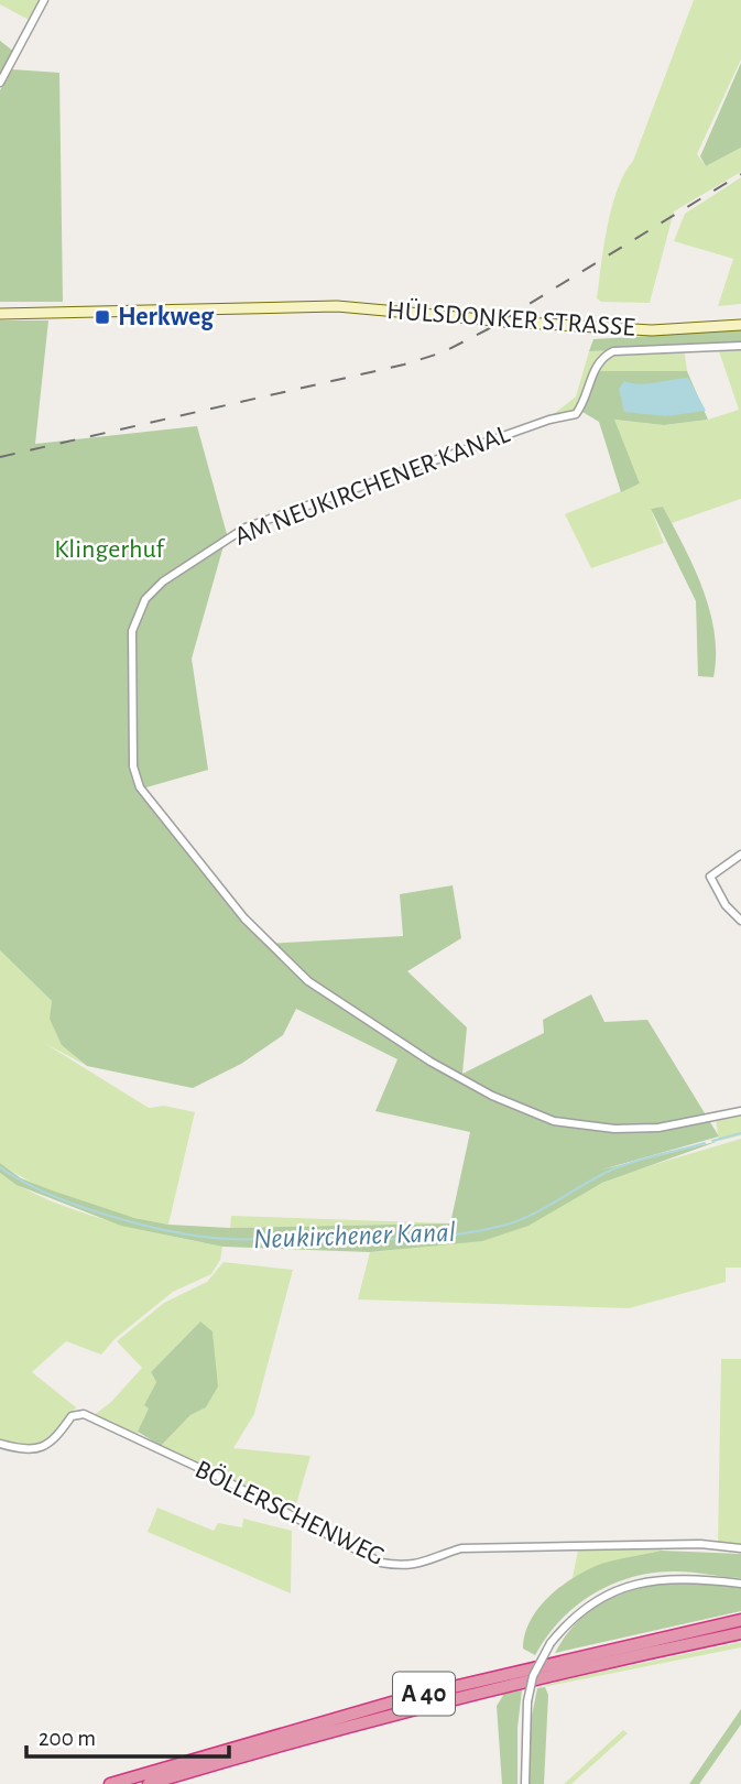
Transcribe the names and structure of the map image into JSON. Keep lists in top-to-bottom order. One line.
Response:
{"streets":{"highway":["A 40"],"main road":["HÜLSDONKER STRASSE"],"street":["AM NEUKIRCHENER KANAL","BÖLLERSCHENWEG"]},"crossings":[["HÜLSDONKER STRASSE","AM NEUKIRCHENER KANAL"]],"water":["Neukirchener Kanal"],"parks":["Klingerhuf"],"places":{"transit":["Herkweg"]},"scale_bar":"200 m"}
